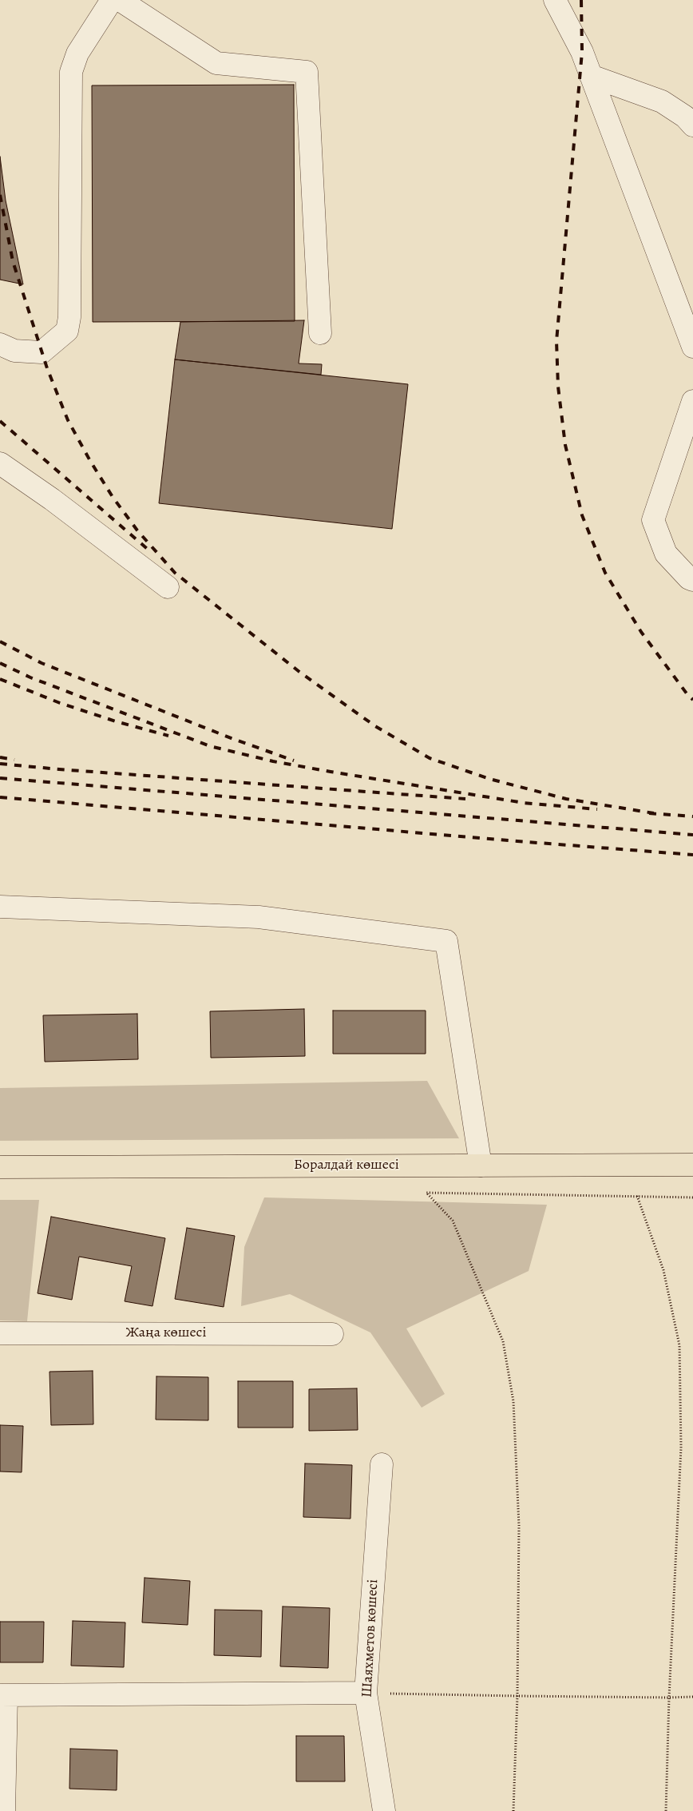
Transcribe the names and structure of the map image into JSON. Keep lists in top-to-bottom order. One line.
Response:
{"streets":{"main road":["Боралдай көшесі"],"street":["Жаңа көшесі","Шаяхметов көшесі"]}}
